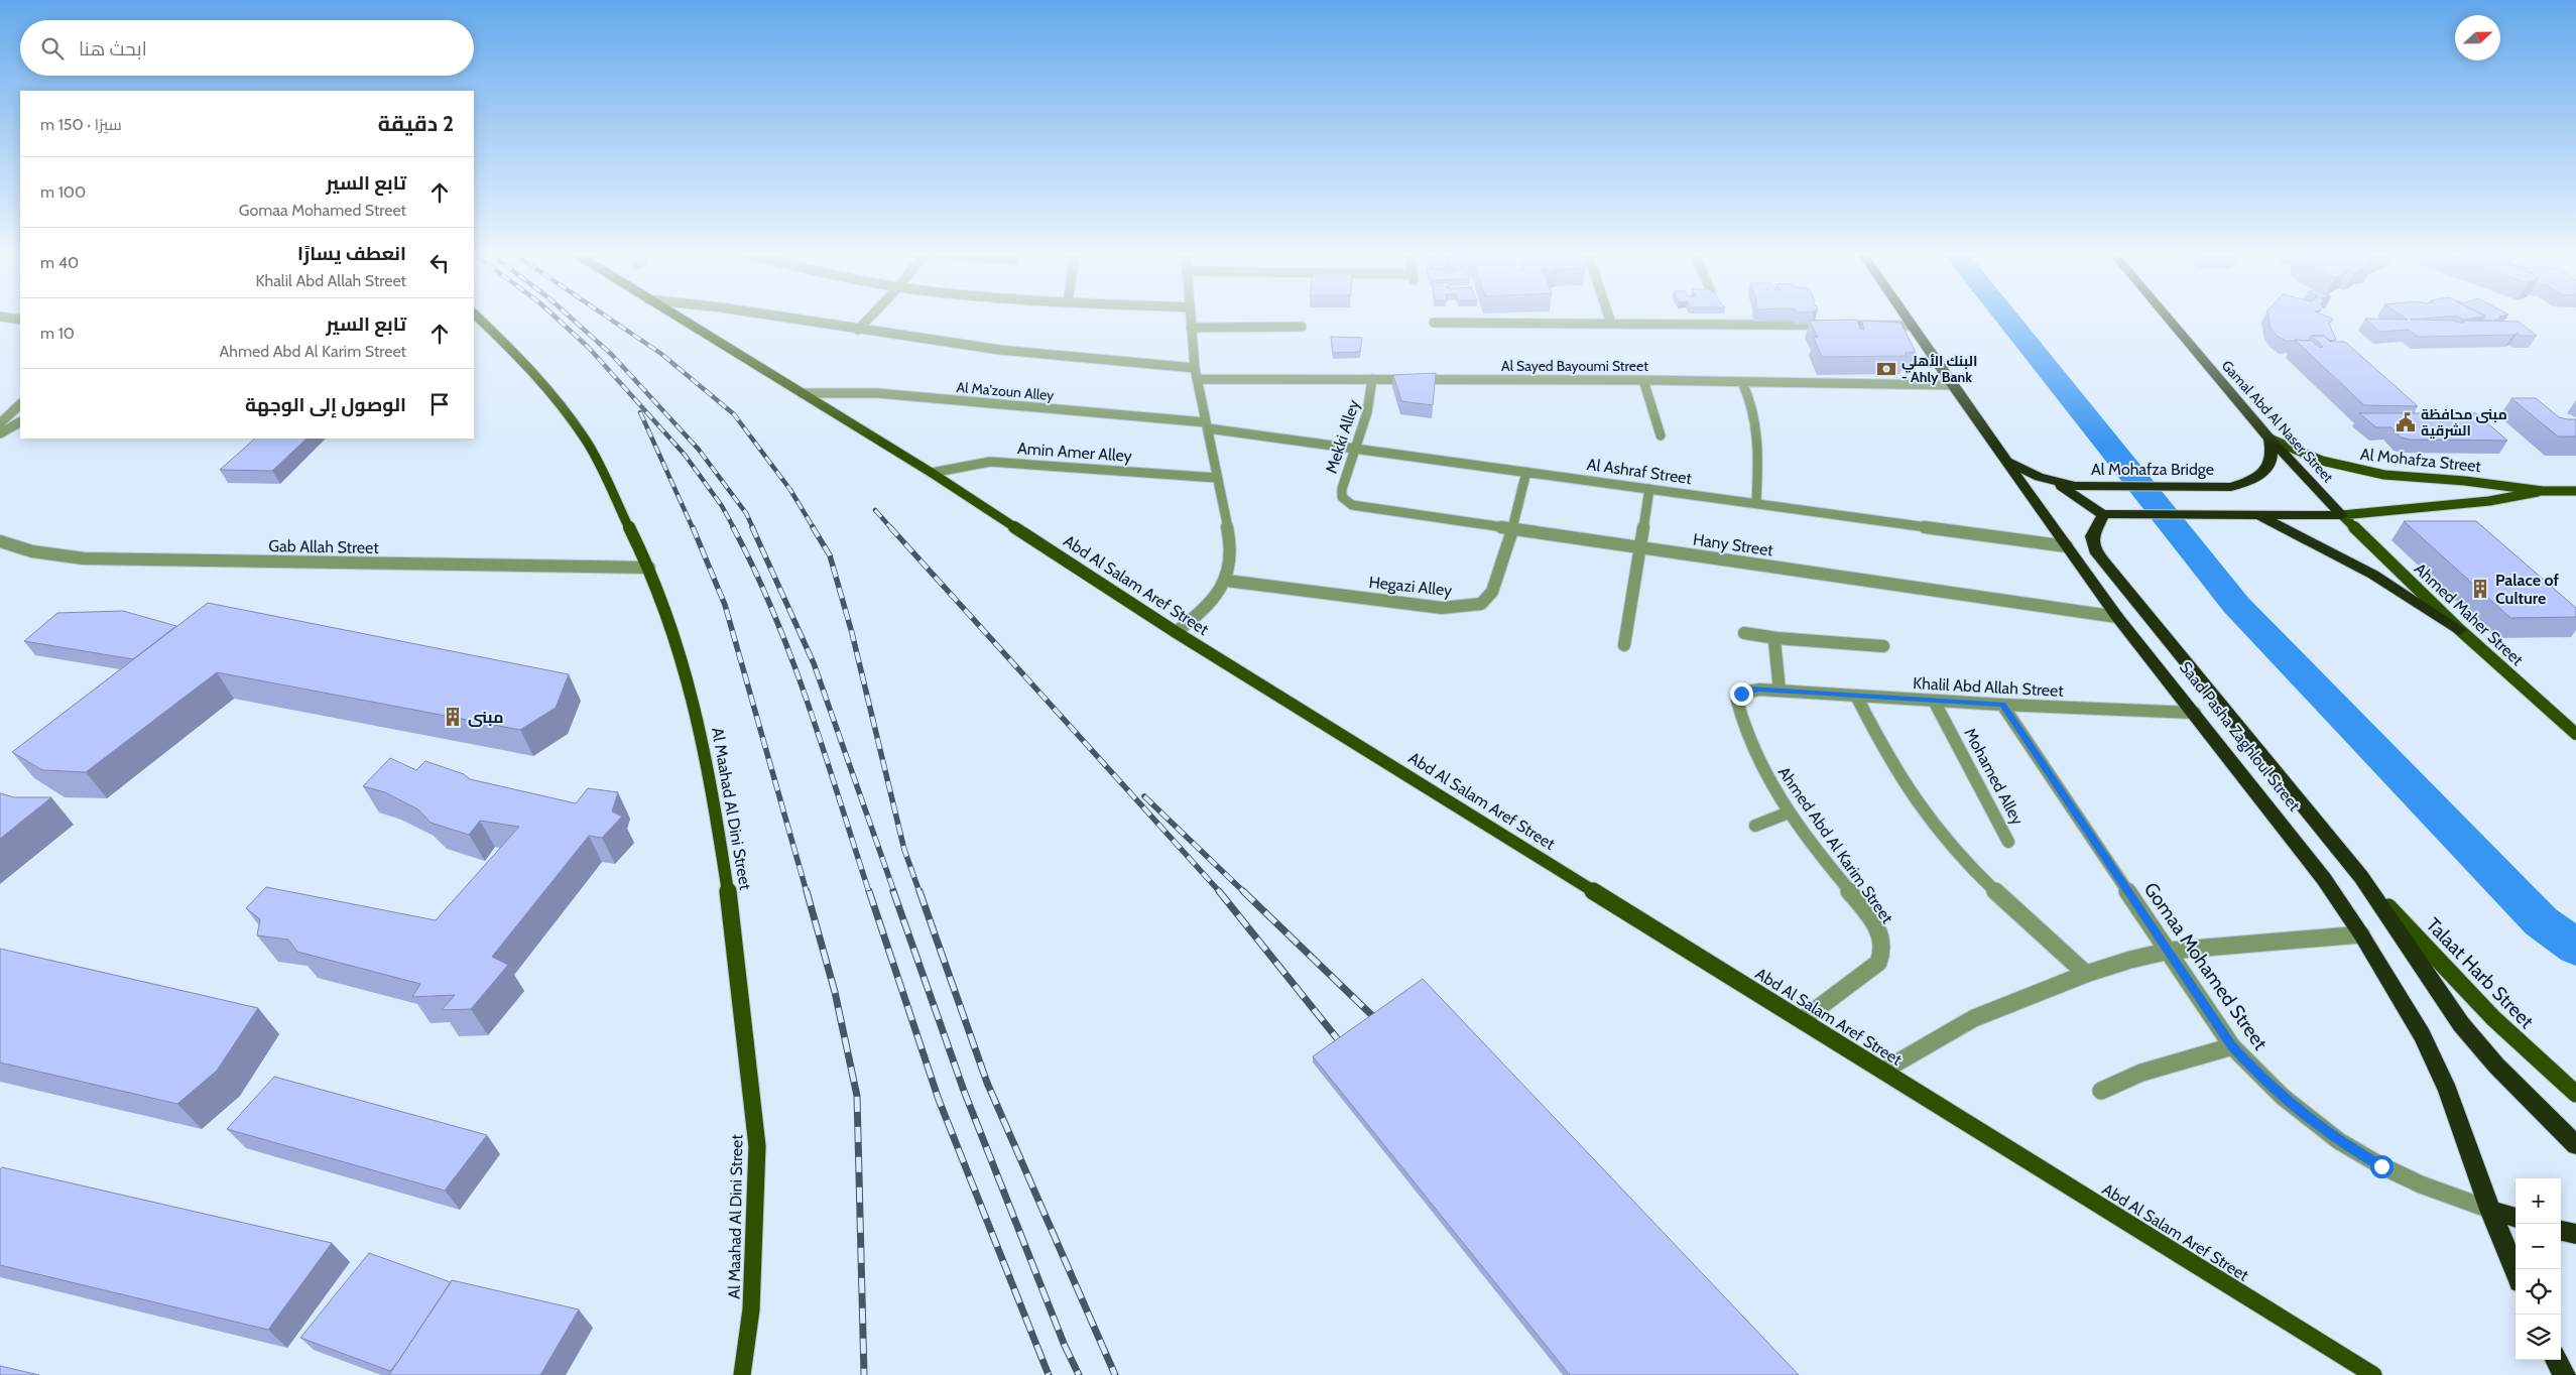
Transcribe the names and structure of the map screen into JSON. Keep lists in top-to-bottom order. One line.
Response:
{"streets":{"highway":["Gamal Abd Al Naser Street","Al Mohafza Bridge","Saad Pasha Zaghloul Street"],"main road":["Al Mohafza Street","Abd Al Salam Aref Street","Ahmed Maher Street","Al Maahad Al Dini Street","Talaat Harb Street"],"street":["Al Sayed Bayoumi Street","Al Ma'zoun Alley","Mekki Alley","Amin Amer Alley","Al Ashraf Street","Hany Street","Gab Allah Street","Hegazi Alley","Khalil Abd Allah Street","Mohamed Alley","Ahmed Abd Al Karim Street","Gomaa Mohamed Street"]},"crossings":[["Al Sayed Bayoumi Street","Mekki Alley"],["Al Sayed Bayoumi Street","Saad Pasha Zaghloul Street"],["Al Ma'zoun Alley","Al Ashraf Street"],["Al Ma'zoun Alley","Abd Al Salam Aref Street"],["Gamal Abd Al Naser Street","Al Mohafza Street"],["Gamal Abd Al Naser Street","Al Mohafza Bridge"],["Gamal Abd Al Naser Street","Ahmed Maher Street"],["Mekki Alley","Al Ashraf Street"],["Mekki Alley","Hany Street"],["Amin Amer Alley","Abd Al Salam Aref Street"],["Al Mohafza Street","Al Mohafza Bridge"],["Al Mohafza Street","Ahmed Maher Street"],["Al Mohafza Bridge","Saad Pasha Zaghloul Street"],["Al Ashraf Street","Hegazi Alley"],["Al Ashraf Street","Saad Pasha Zaghloul Street"],["Hany Street","Hegazi Alley"],["Hany Street","Saad Pasha Zaghloul Street"],["Gab Allah Street","Al Maahad Al Dini Street"],["Abd Al Salam Aref Street","Ahmed Abd Al Karim Street"],["Khalil Abd Allah Street","Saad Pasha Zaghloul Street"],["Khalil Abd Allah Street","Mohamed Alley"],["Khalil Abd Allah Street","Ahmed Abd Al Karim Street"],["Khalil Abd Allah Street","Gomaa Mohamed Street"],["Saad Pasha Zaghloul Street","Gomaa Mohamed Street"],["Saad Pasha Zaghloul Street","Talaat Harb Street"]],"places":{"bank":["البنك الأهلي - Ahly Bank"],"public building":["مبنى محافظة الشرقية"],"building":["Palace of Culture","مبنى"]},"north":"right","page":{"search":"ابحث هنا","heading":["2 دقيقة","سيرًا · 150 m"],"list":[["تابع السير","Gomaa Mohamed Street","100 m"],["انعطف يسارًا","Khalil Abd Allah Street","40 m"],["تابع السير","Ahmed Abd Al Karim Street","10 m"],"الوصول إلى الوجهة"],"map_buttons":["+","−"]}}
